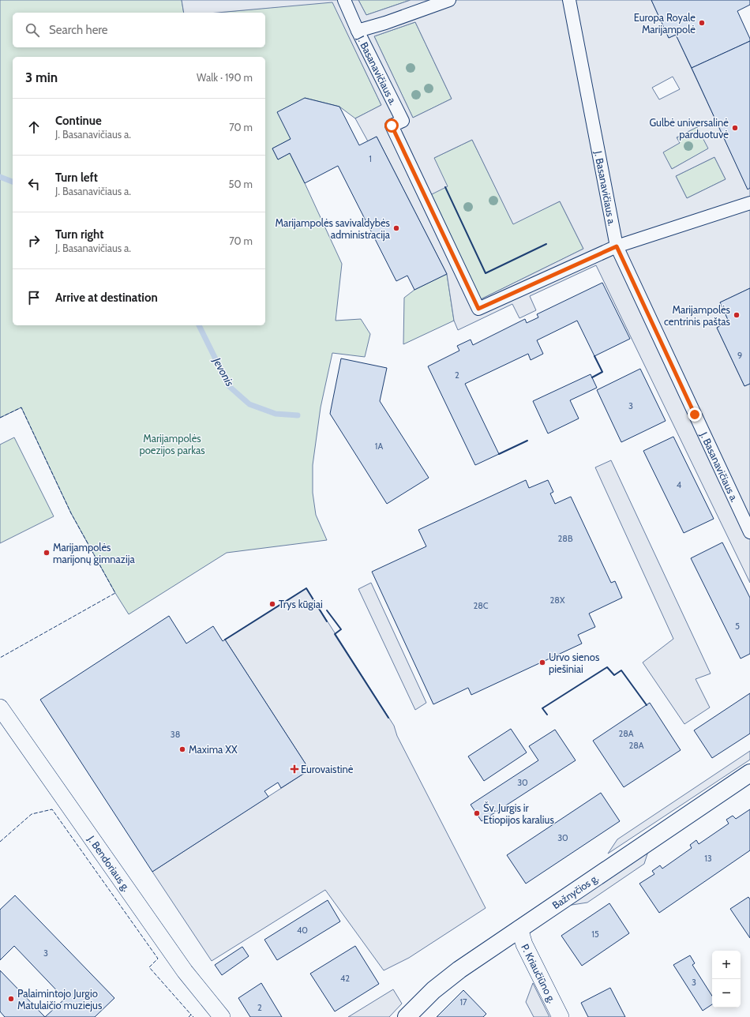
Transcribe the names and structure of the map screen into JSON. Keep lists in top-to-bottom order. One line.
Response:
{"streets":{"main road":["Bažnyčios g."],"street":["J. Basanavičiaus a.","J. Bendoriaus g.","P. Kriaučiūno g."]},"crossings":[["Bažnyčios g.","P. Kriaučiūno g."]],"water":["Jevonis"],"parks":["Marijampolės poezijos parkas"],"places":{"other":["Europa Royale Marijampolė","Gulbė universalinė parduotuvė","Marijampolės savivaldybės administracija","Marijampolės centrinis paštas","Marijampolės marijonų gimnazija","Trys kūgiai","Urvo sienos piešiniai","Maxima XX","Šv. Jurgis ir Etiopijos karalius","Palaimintojo Jurgio Matulaičio muziejus"],"health":["Eurovaistinė"]},"house_numbers":["1","9","2","3","1A","4","28B","28X","28C","5","28A","38","28A","30","30","13","40","15","3","42","3","17","2"],"page":{"search":"Search here","heading":["3 min","Walk · 190 m"],"list":[["Continue","J. Basanavičiaus a.","70 m"],["Turn left","J. Basanavičiaus a.","50 m"],["Turn right","J. Basanavičiaus a.","70 m"],"Arrive at destination"],"map_buttons":["+","−"]}}
